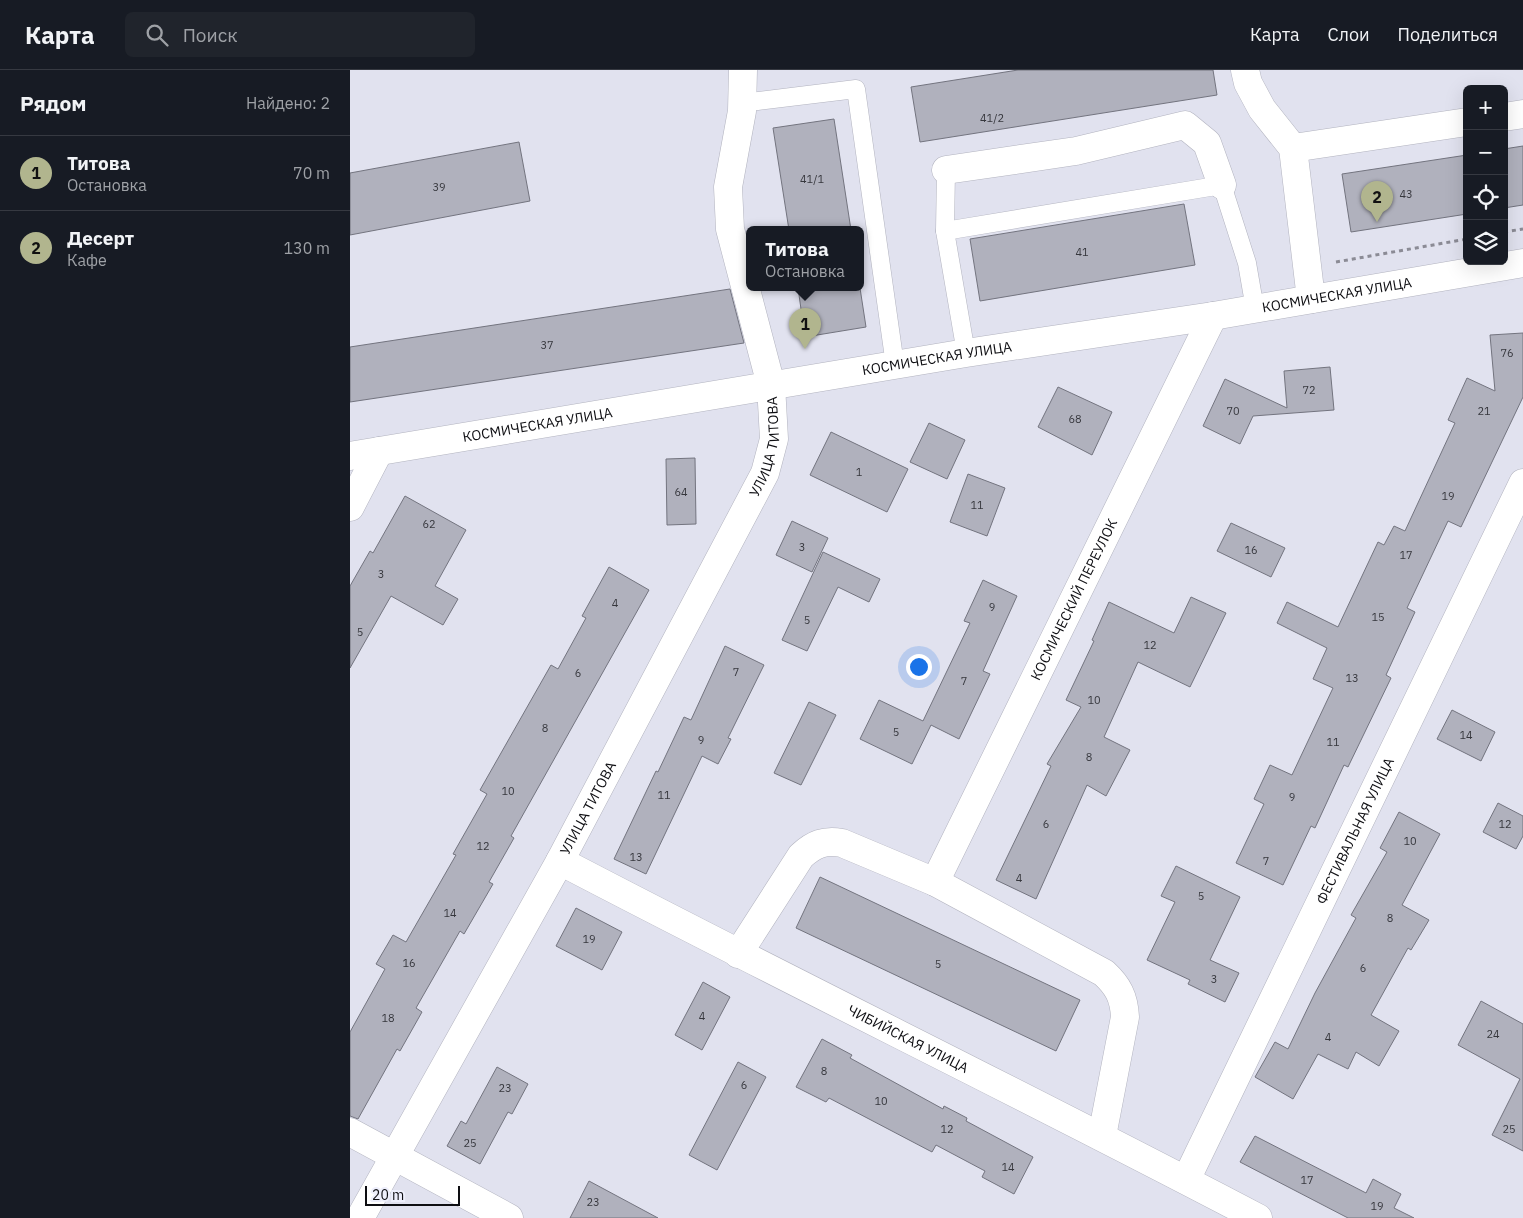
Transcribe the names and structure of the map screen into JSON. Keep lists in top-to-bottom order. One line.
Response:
{"streets":{"street":["КОСМИЧЕСКАЯ УЛИЦА","УЛИЦА ТИТОВА","КОСМИЧЕСКИЙ ПЕРЕУЛОК","ФЕСТИВАЛЬНАЯ УЛИЦА","ЧИБИЙСКАЯ УЛИЦА"]},"crossings":[["КОСМИЧЕСКАЯ УЛИЦА","УЛИЦА ТИТОВА"],["КОСМИЧЕСКАЯ УЛИЦА","КОСМИЧЕСКИЙ ПЕРЕУЛОК"],["УЛИЦА ТИТОВА","ЧИБИЙСКАЯ УЛИЦА"],["ФЕСТИВАЛЬНАЯ УЛИЦА","ЧИБИЙСКАЯ УЛИЦА"]],"house_numbers":["41/2","41/1","39","43","41","37","76","72","70","21","68","1","64","19","11","62","3","16","17","3","4","9","15","5","5","12","7","6","13","7","10","8","5","14","9","11","8","10","11","9","6","12","10","12","13","7","4","5","14","8","19","16","5","6","3","4","18","24","4","8","6","23","10","12","25","25","14","17","23","19"],"scale_bar":"20 m","page":{"header":"Карта","search":"Поиск","nav":["Карта","Слои","Поделиться"],"heading":["Рядом","Найдено: 2"],"map_buttons":["+","−"],"list":[{"mark":"1","name":"Титова","note":"Остановка","value":"70 m"},{"mark":"2","name":"Десерт","note":"Кафе","value":"130 m"}],"pins":["2","1"],"popup":["Титова","Остановка"],"scale":"20 m"}}
